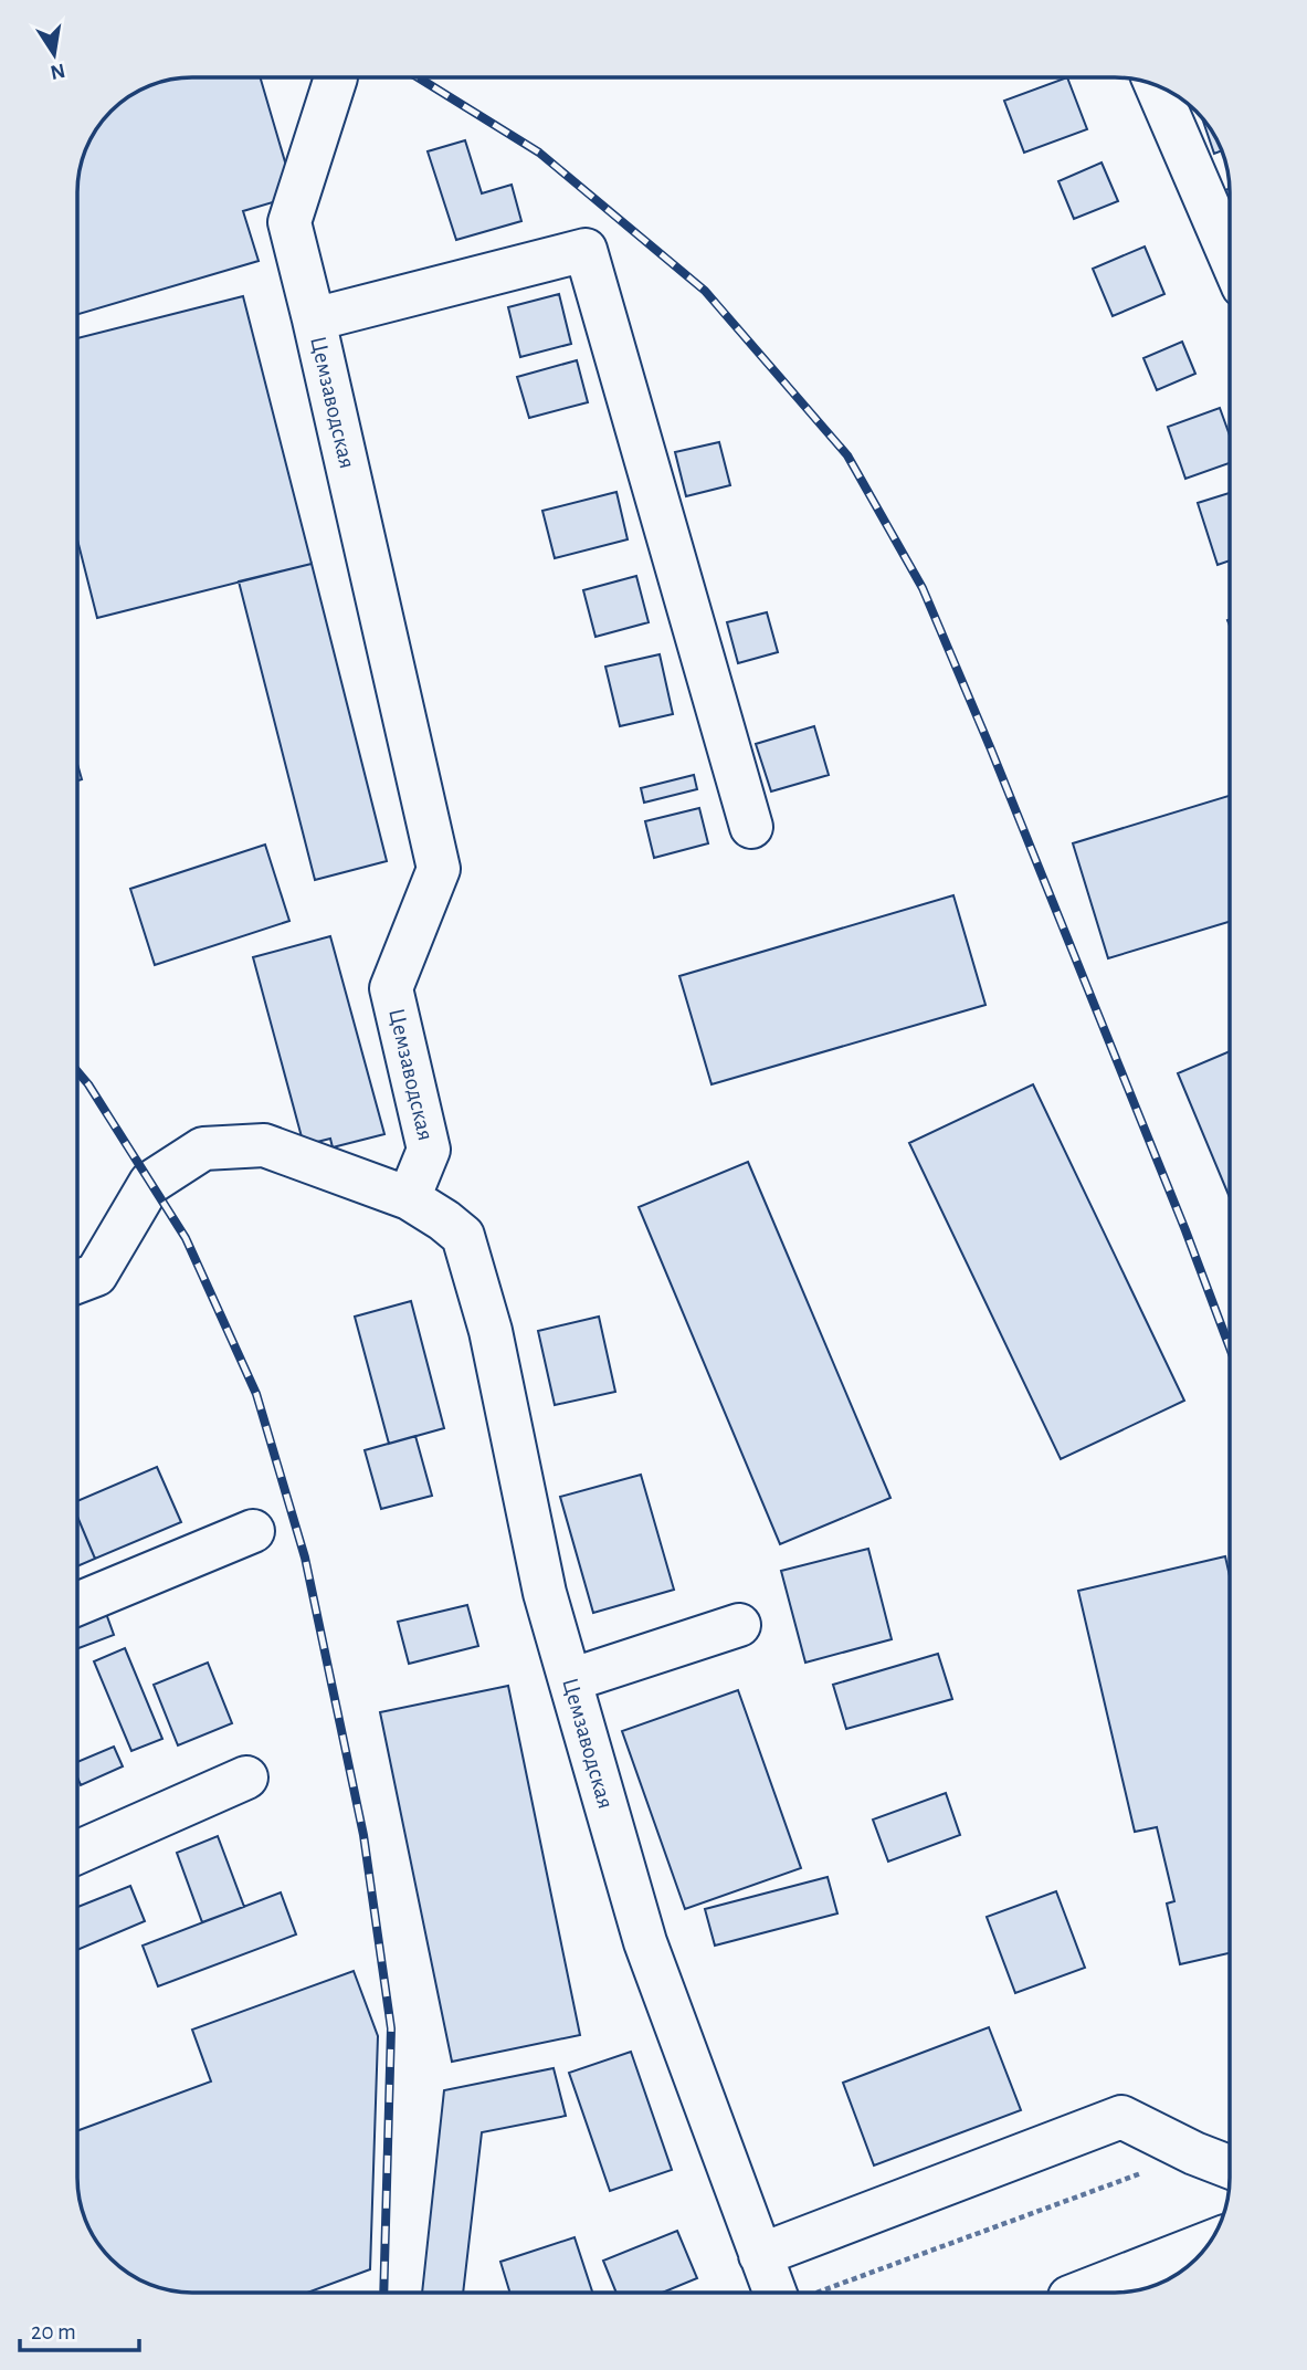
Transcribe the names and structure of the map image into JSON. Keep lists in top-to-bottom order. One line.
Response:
{"streets":{"street":["Цемзаводская"]},"scale_bar":"20 m","north":"bottom"}
